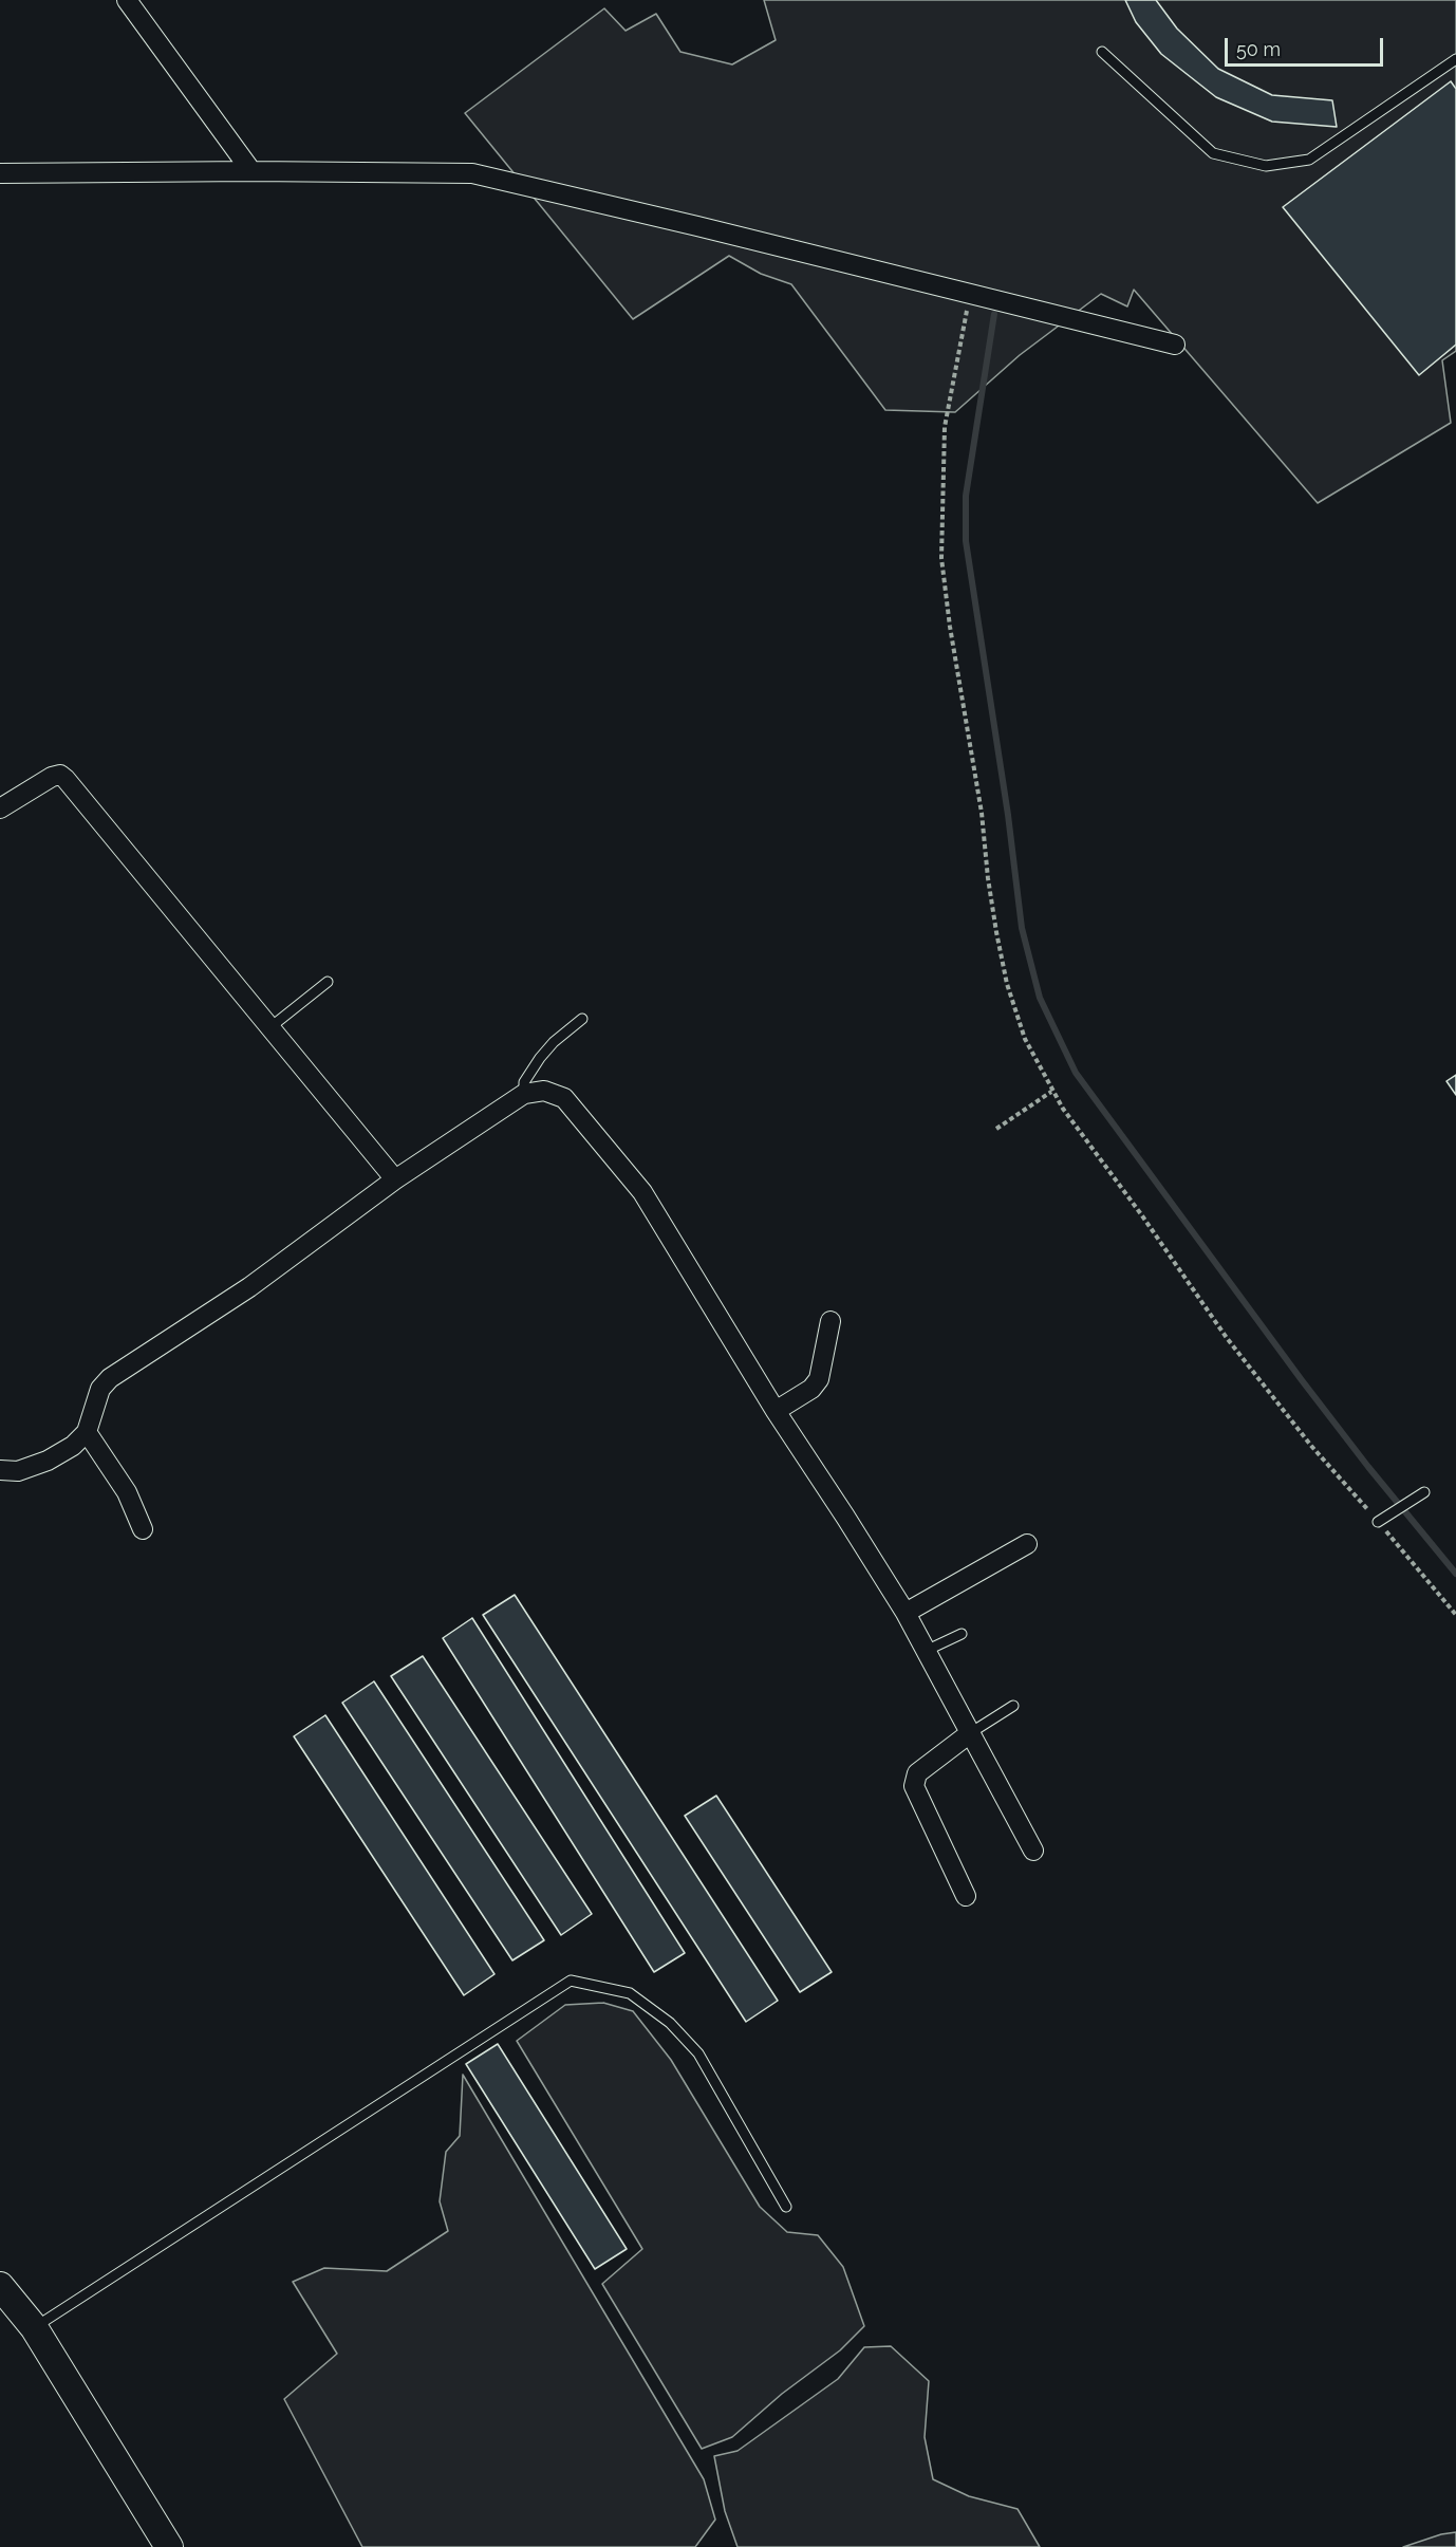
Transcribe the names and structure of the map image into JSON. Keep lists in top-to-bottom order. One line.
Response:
{"scale_bar":"50 m"}
